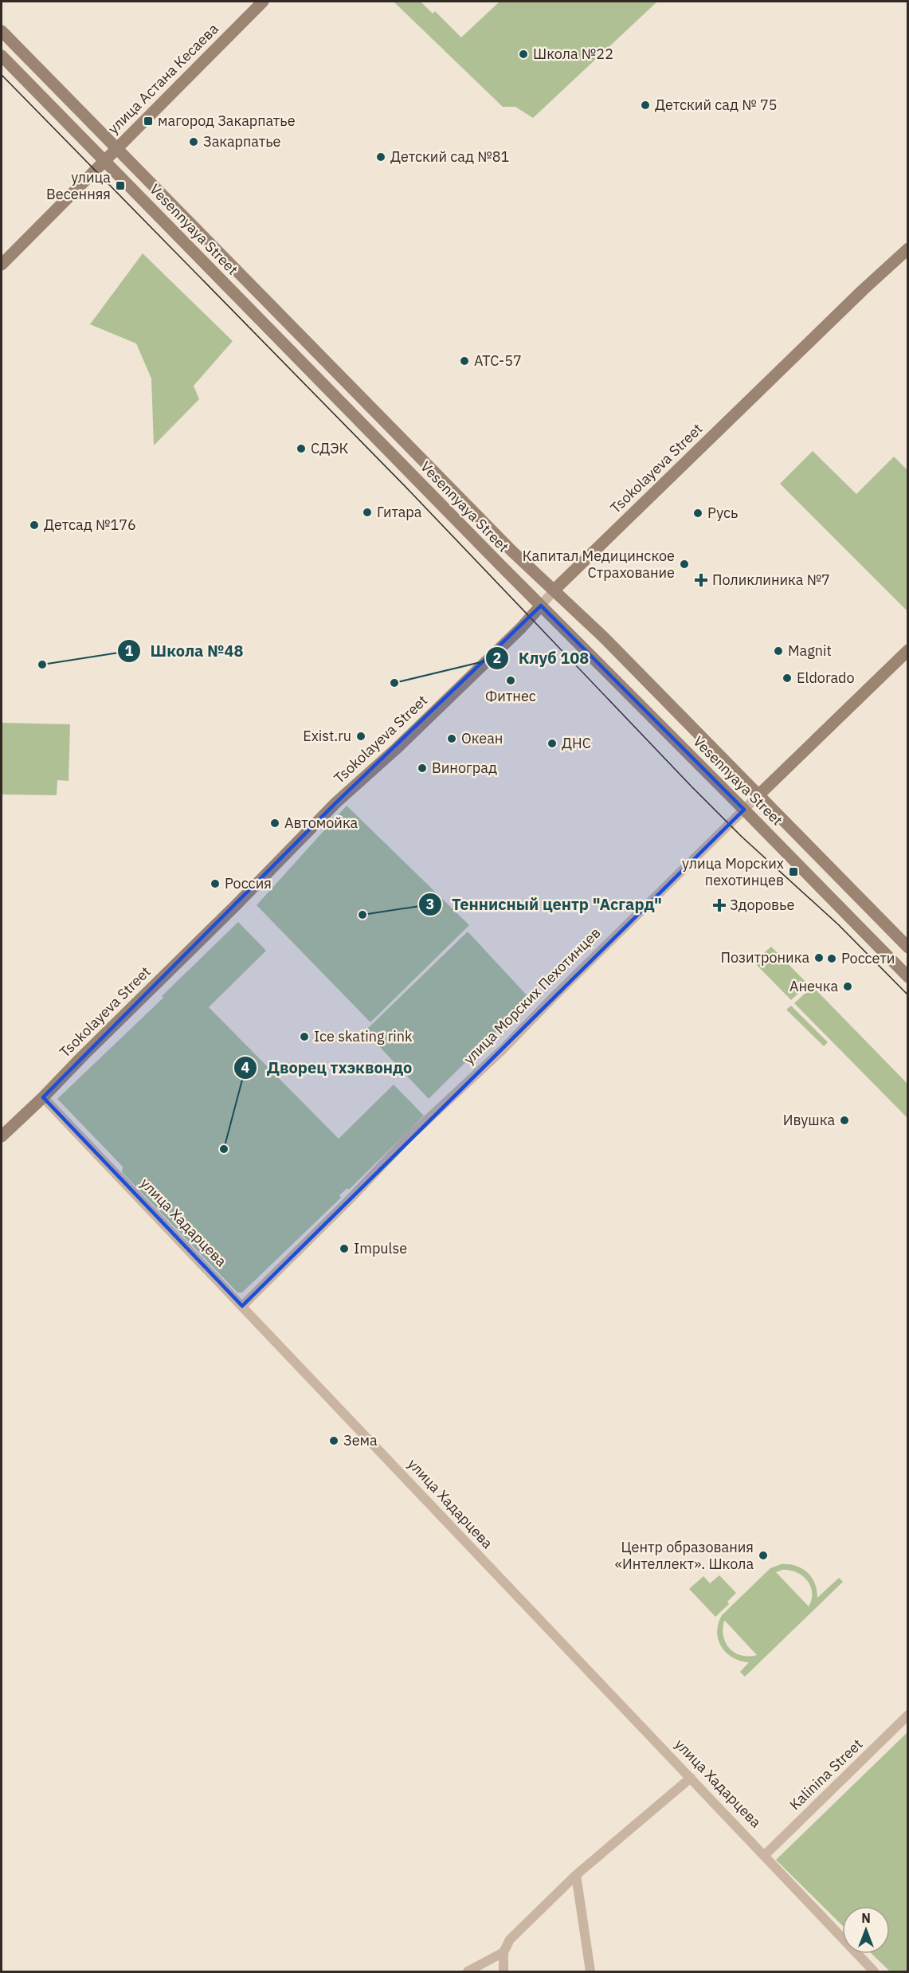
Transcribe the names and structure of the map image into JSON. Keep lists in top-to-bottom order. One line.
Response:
{"streets":{"street":["улица Астана Кесаева","Vesennyaya Street","Tsokolayeva Street","улица Морских Пехотинцев","улица Хадарцева","Kalinina Street"]},"crossings":[["улица Астана Кесаева","Vesennyaya Street"],["Vesennyaya Street","Tsokolayeva Street"],["Vesennyaya Street","улица Морских Пехотинцев"],["Tsokolayeva Street","улица Хадарцева"],["улица Морских Пехотинцев","улица Хадарцева"],["улица Хадарцева","Kalinina Street"]],"places":{"other":["Школа №22","Детский сад № 75","Закарпатье","Детский сад №81","АТС-57","СДЭК","Гитара","Русь","Детсад №176","Капитал Медицинское Страхование","Magnit","Школа №48","Eldorado","Фитнес","Клуб 108","Exist.ru","Океан","ДНС","Виноград","Автомойка","Россия","Теннисный центр \"Асгард\"","Позитроника","Россети","Анечка","Ice skating rink","Ивушка","Дворец тхэквондо","Impulse","Зема","Центр образования «Интеллект». Школа"],"transit":["магород Закарпатье","улица Весенняя","улица Морских пехотинцев"],"health":["Поликлиника №7","Здоровье"]},"north":"top"}
